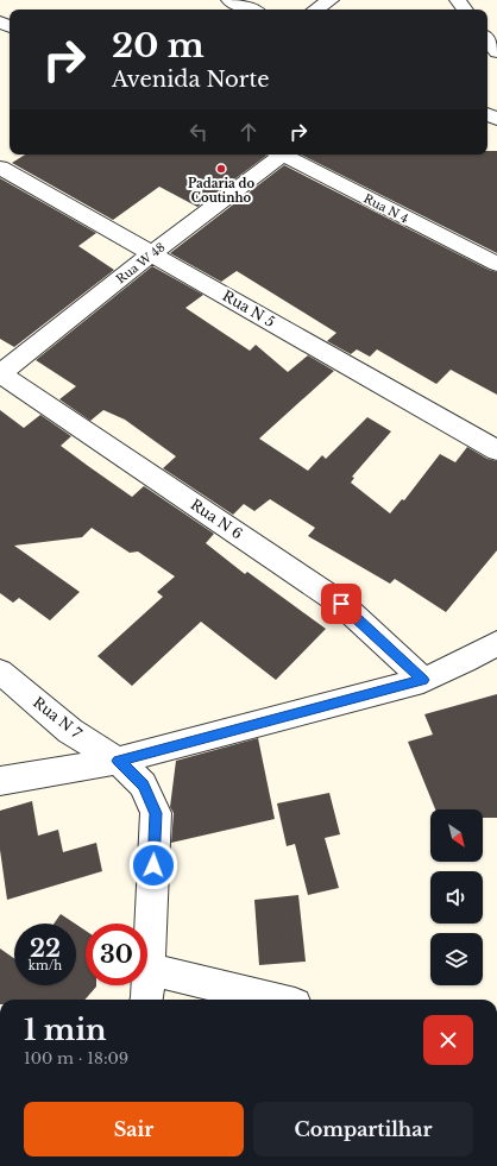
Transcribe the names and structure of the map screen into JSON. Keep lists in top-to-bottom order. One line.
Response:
{"streets":{"street":["Rua N 4","Rua W 48","Rua N 5","Rua N 6","Rua N 7"]},"crossings":[["Rua W 48","Rua N 5"],["Rua W 48","Rua N 6"]],"places":["Padaria do Coutinho"],"north":"bottom right","page":{"turn":["20 m","Avenida Norte"],"speed":"22 km/h","limit":"30","heading":["1 min","100 m · 18:09"],"buttons":["Sair","Compartilhar"]}}
